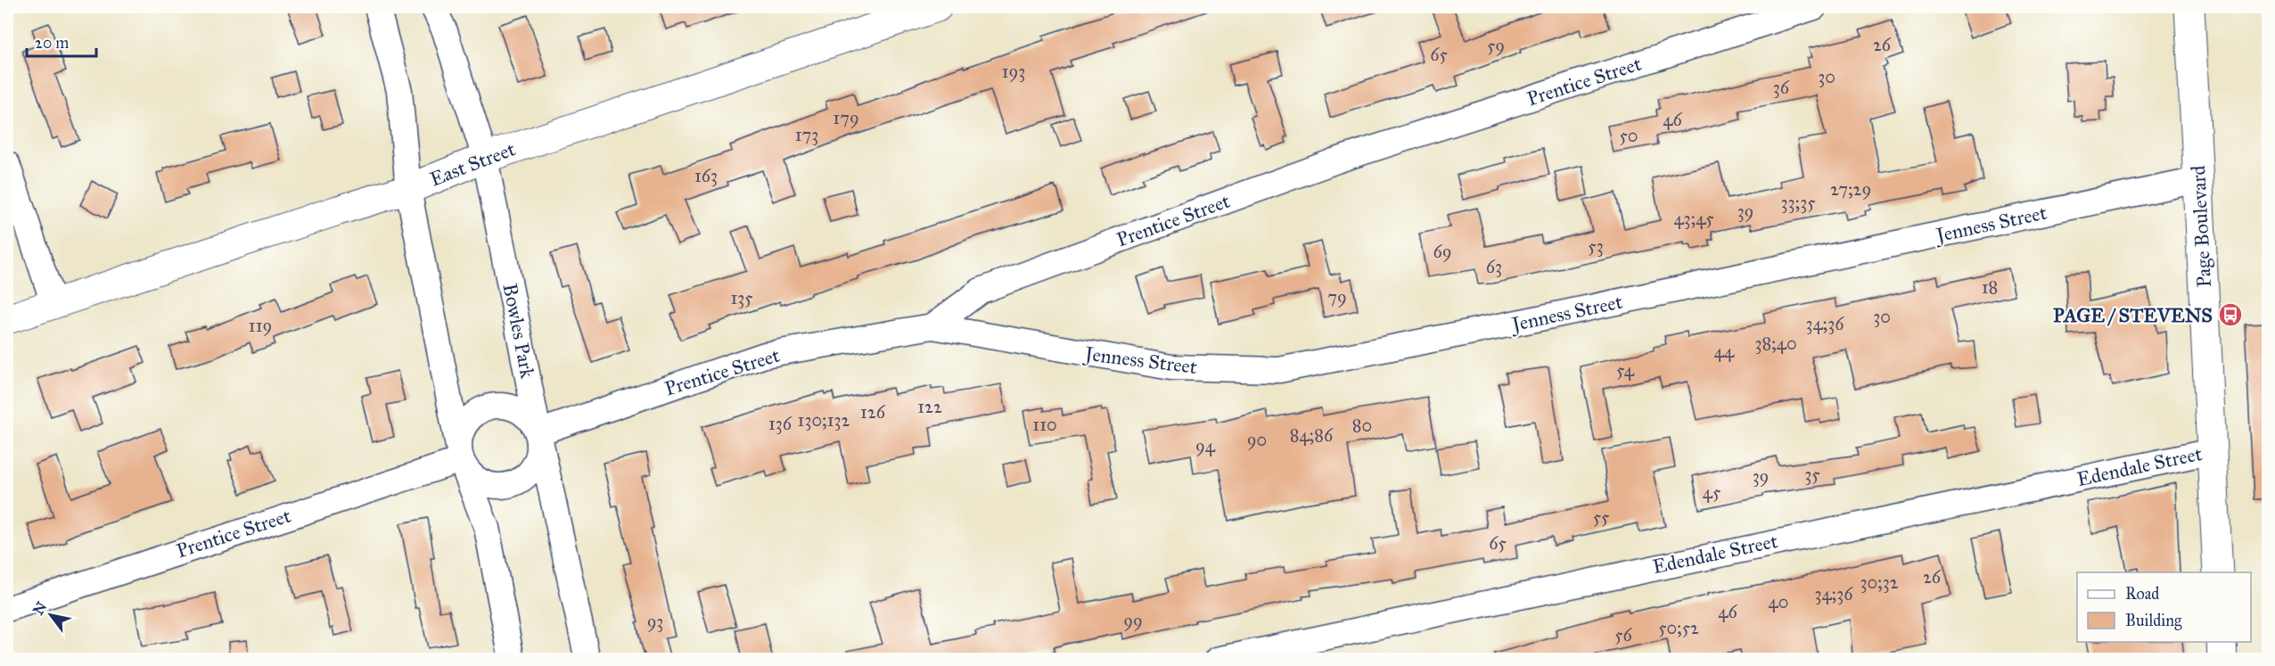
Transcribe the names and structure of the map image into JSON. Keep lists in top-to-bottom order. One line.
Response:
{"streets":{"main road":["East Street","Page Boulevard"],"street":["Prentice Street","Jenness Street","Bowles Park","Edendale Street"]},"crossings":[["Prentice Street","Jenness Street"],["Prentice Street","Bowles Park"],["East Street","Bowles Park"],["Jenness Street","Page Boulevard"],["Page Boulevard","Edendale Street"]],"places":{"bus stop":["PAGE / STEVENS"]},"house_numbers":["26","59","65","193","30","36","179","46","173","50","163","27;29","33;35","39","43;45","53","69","63","18","79","135","30","34;36","119","38;40","44","54","122","126","130;132","136","110","80","84;86","90","94","35","39","45","55","65","26","30;32","34;36","40","46","99","93","50;52","56"],"legend":["Road","Building"],"scale_bar":"20 m","north":"top left"}
